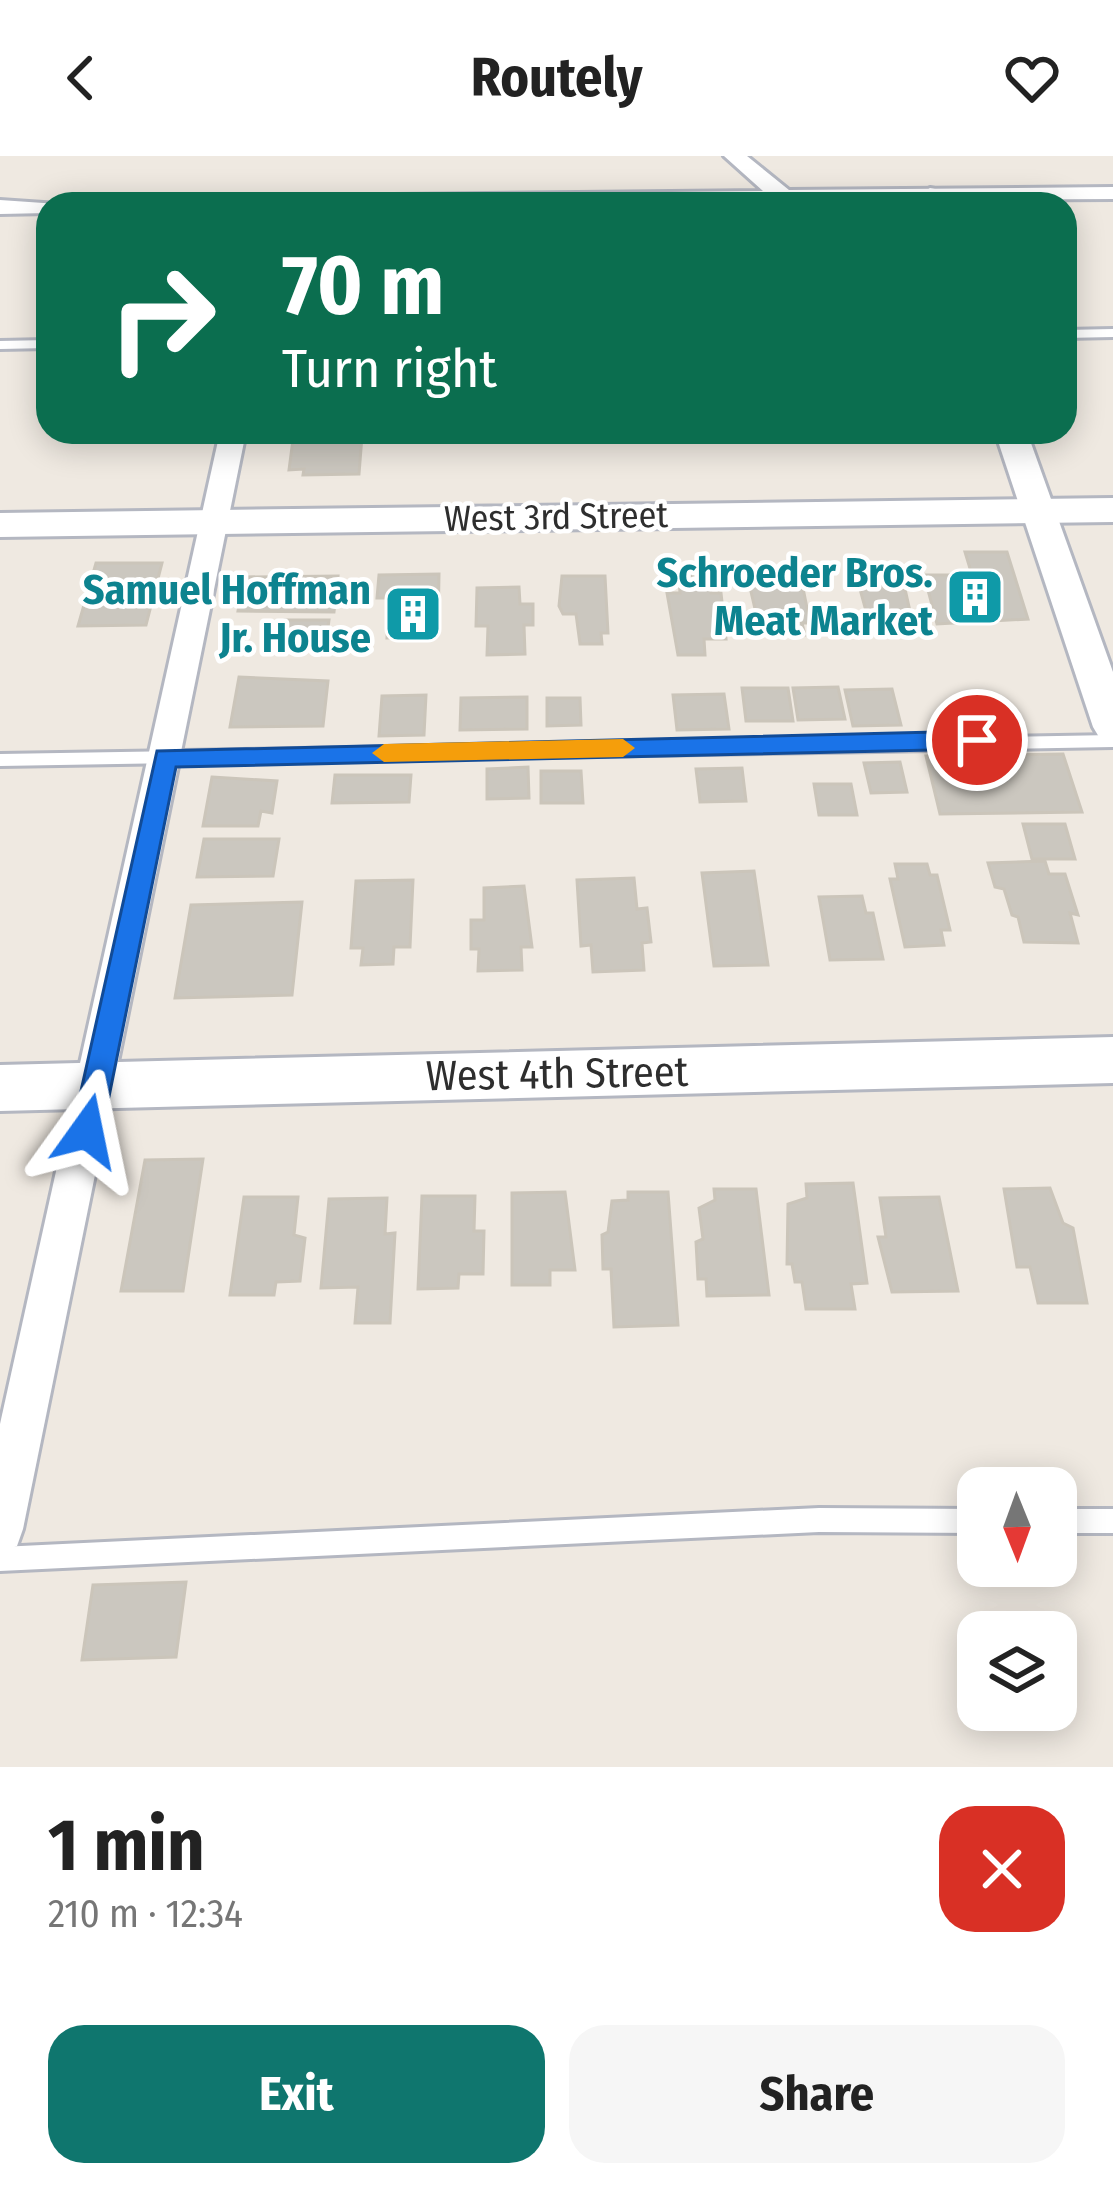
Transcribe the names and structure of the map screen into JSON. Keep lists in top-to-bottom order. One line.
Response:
{"streets":{"main road":["West 3rd Street","West 4th Street"]},"places":{"building":["Schroeder Bros. Meat Market","Samuel Hoffman Jr. House"]},"north":"bottom","page":{"header":"Routely","turn":["70 m","Turn right"],"heading":["1 min","210 m · 12:34"],"buttons":["Exit","Share"]}}
